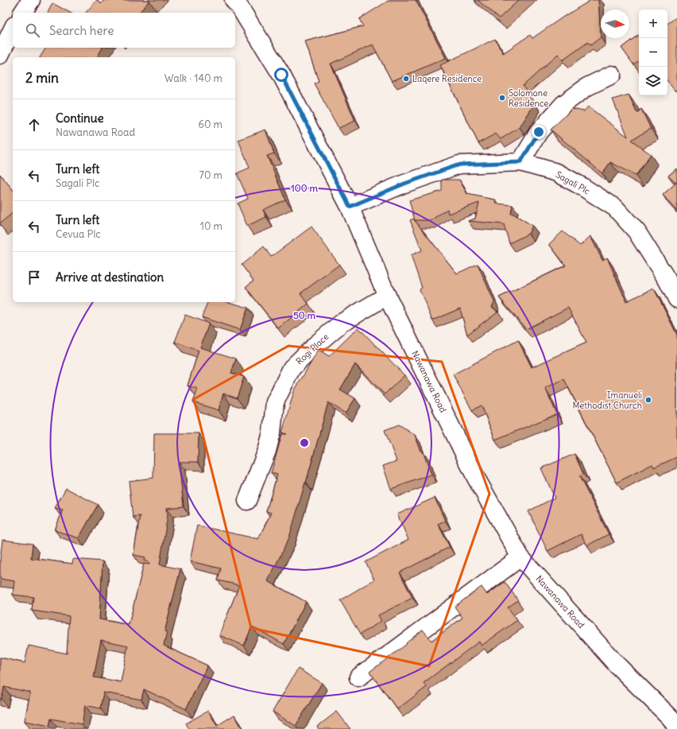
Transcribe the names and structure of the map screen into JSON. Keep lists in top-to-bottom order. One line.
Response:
{"streets":{"street":["Sagali Plc","Rogi Place","Nawanawa Road"]},"crossings":[["Sagali Plc","Nawanawa Road"],["Rogi Place","Nawanawa Road"]],"places":["Laqere Residence","Solomone Residence","Imanueli Methodist Church"],"north":"right","page":{"map_buttons":["+","−"],"search":"Search here","heading":["2 min","Walk · 140 m"],"list":[["Continue","Nawanawa Road","60 m"],["Turn left","Sagali Plc","70 m"],["Turn left","Cevua Plc","10 m"],"Arrive at destination"]},"rings":["100 m","50 m"]}
